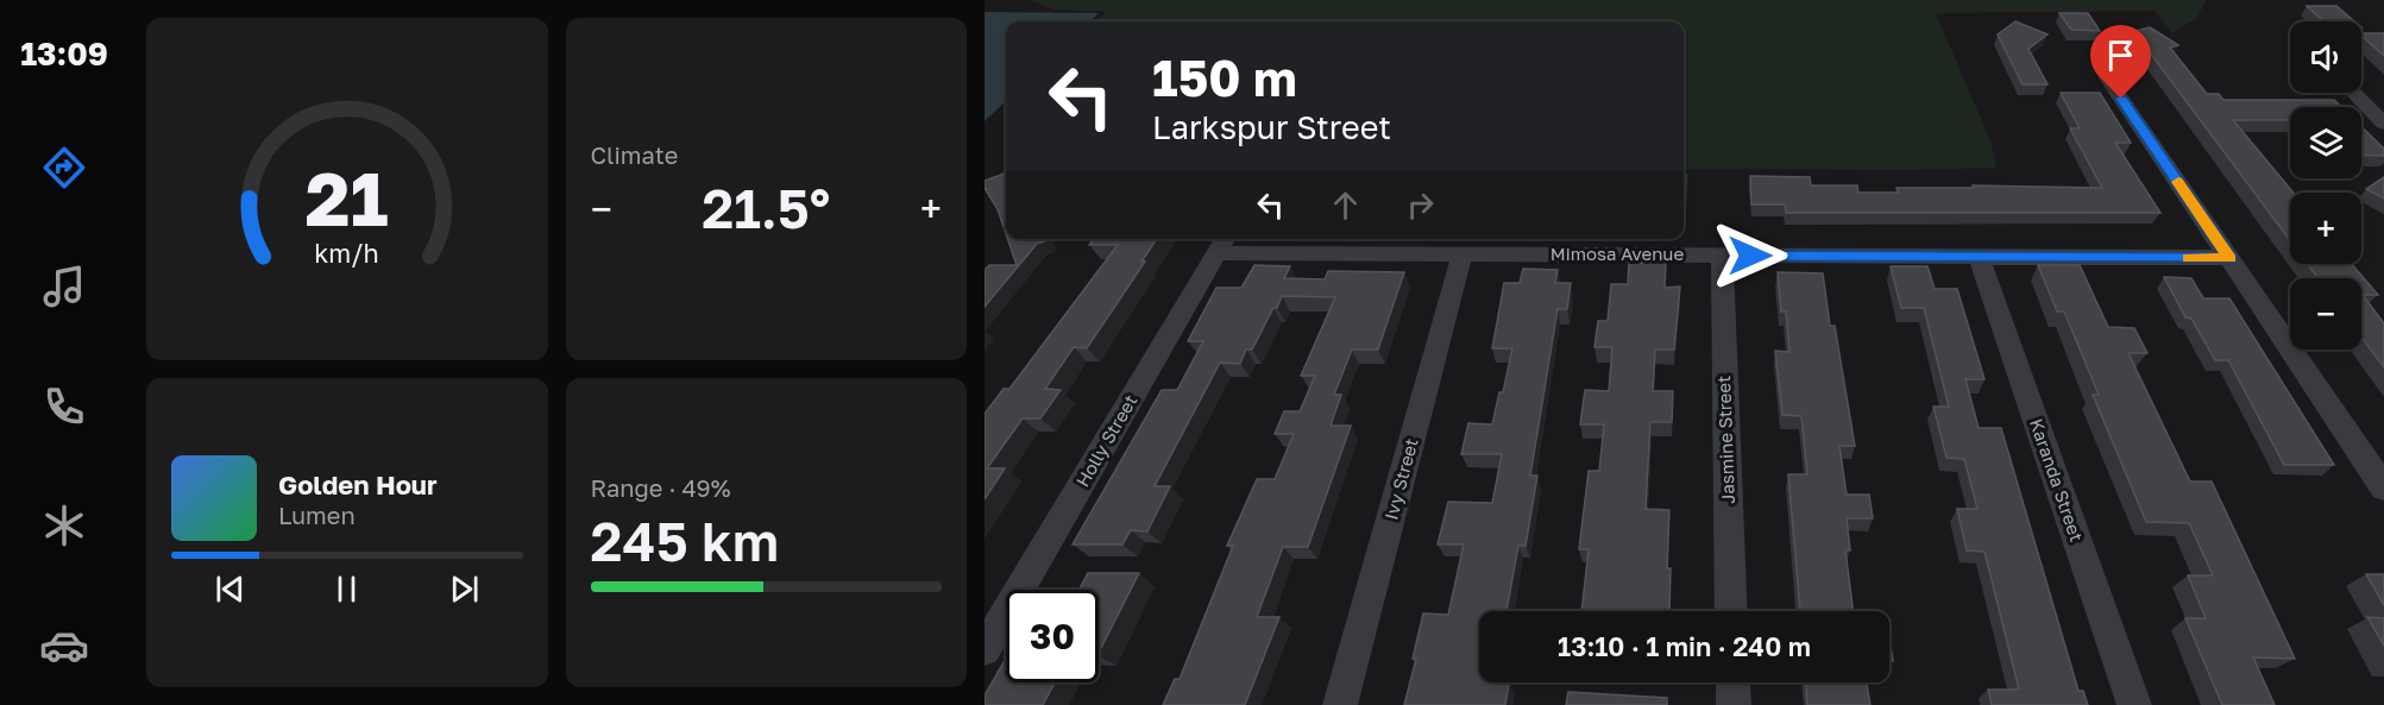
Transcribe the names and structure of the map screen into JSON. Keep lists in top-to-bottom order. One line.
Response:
{"streets":{"street":["Mimosa Avenue","Jasmine Street","Holly Street","Ivy Street","Karanda Street"]},"crossings":[["Mimosa Avenue","Jasmine Street"],["Mimosa Avenue","Holly Street"],["Mimosa Avenue","Ivy Street"],["Mimosa Avenue","Karanda Street"]],"page":{"tabs":"13:09","tile":["Climate",["Range · 49%","245 km"]],"map_buttons":["+","−"],"turn":["150 m","Larkspur Street"],"heat":["−","21.5°","+"],"song":["Golden Hour","Lumen"],"limit":"30","trip":"13:10 · 1 min · 240 m","gauge":["21","km/h"]}}
